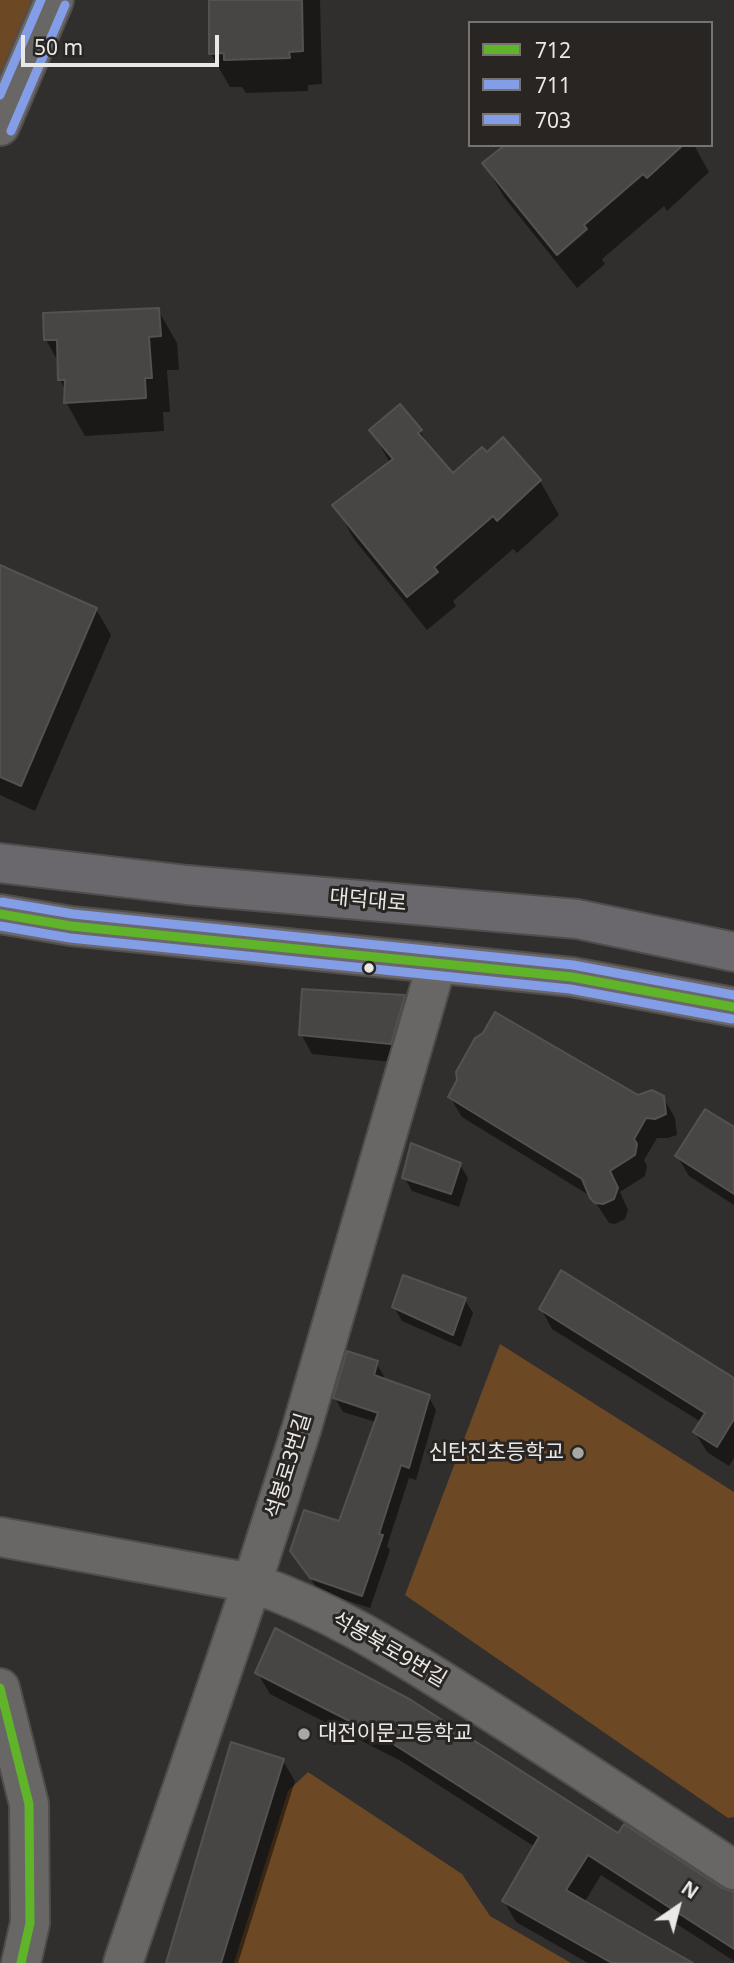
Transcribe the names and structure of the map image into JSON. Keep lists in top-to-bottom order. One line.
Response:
{"streets":{"main road":["대덕대로"],"street":["석봉로3번길","석봉북로9번길"]},"crossings":[["석봉로3번길","석봉북로9번길"]],"places":["신탄진초등학교","대전이문고등학교"],"lines":["transit line 703","transit line 711","transit line 712"],"legend":["712","711","703"],"scale_bar":"50 m","north":"top right"}
